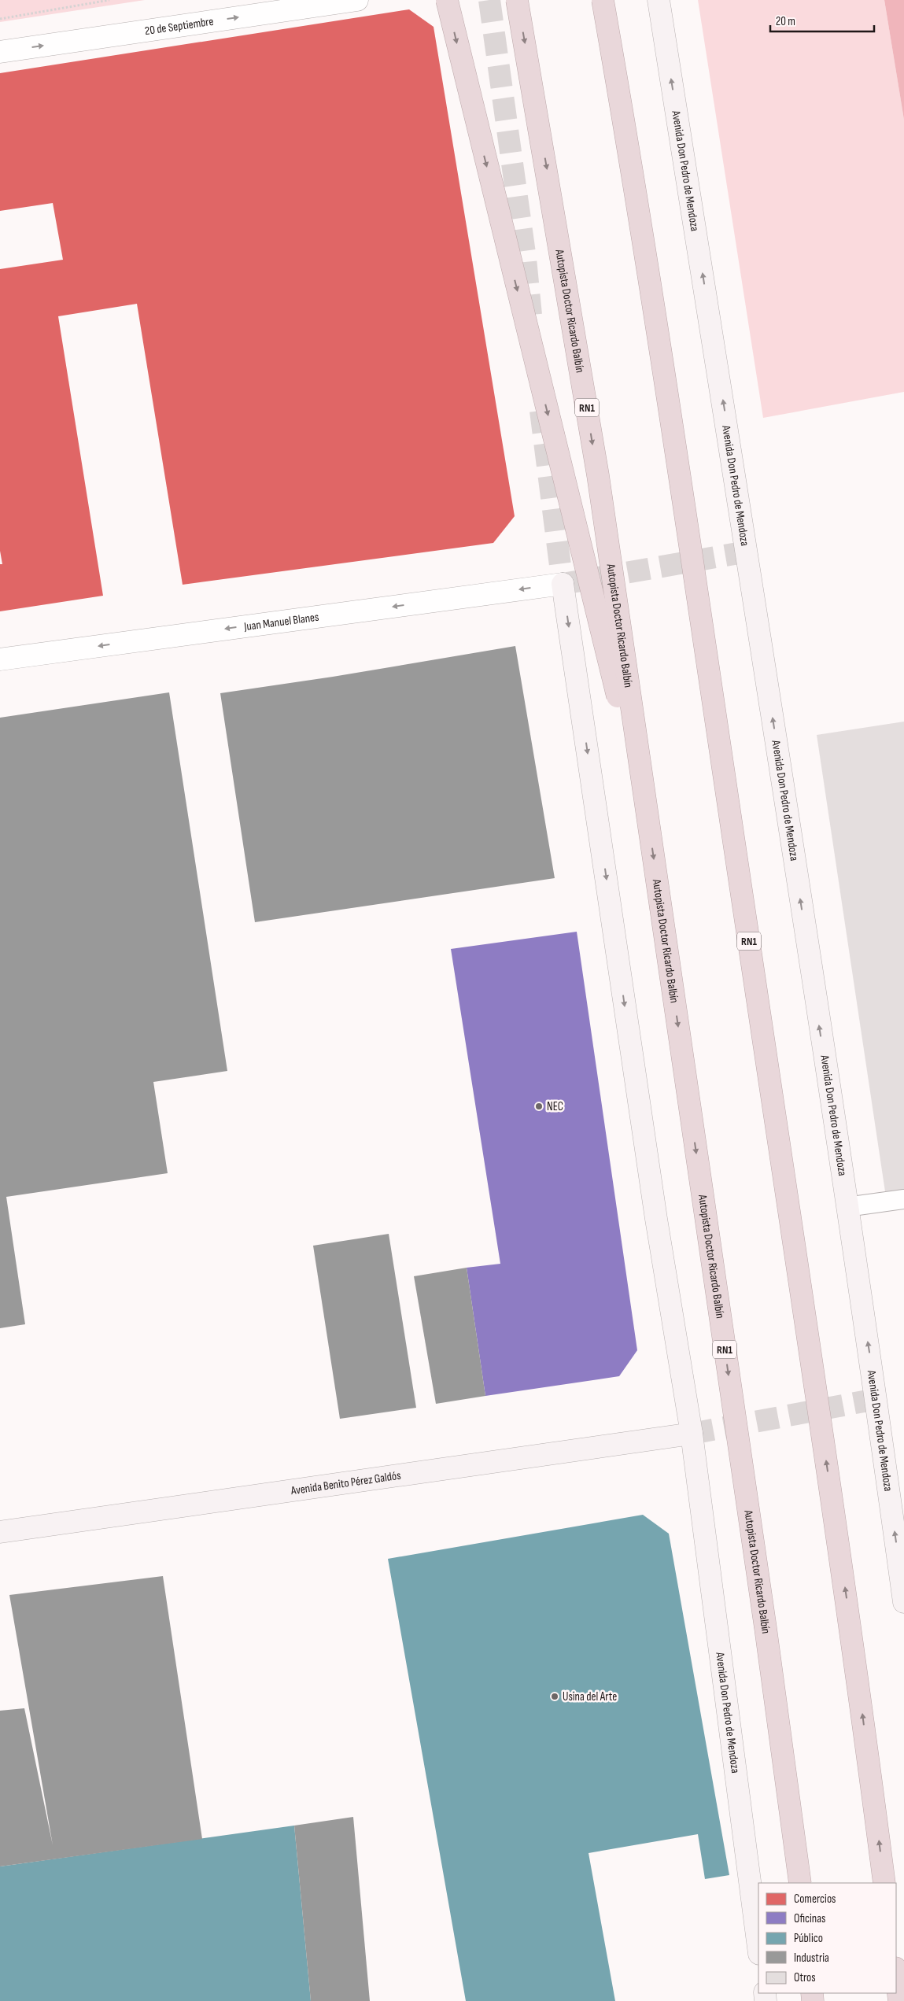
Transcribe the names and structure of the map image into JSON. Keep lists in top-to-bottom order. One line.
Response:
{"streets":{"highway":["Autopista Doctor Ricardo Balbín","RN1"],"main road":["Avenida Don Pedro de Mendoza","Avenida Benito Pérez Galdós"],"street":["20 de Septiembre","Juan Manuel Blanes"]},"crossings":[["Avenida Don Pedro de Mendoza","Juan Manuel Blanes"],["Avenida Don Pedro de Mendoza","Avenida Benito Pérez Galdós"]],"one_way":["20 de Septiembre","Juan Manuel Blanes"],"places":["NEC","Usina del Arte"],"legend":["Comercios","Oficinas","Público","Industria","Otros"],"scale_bar":"20 m"}
